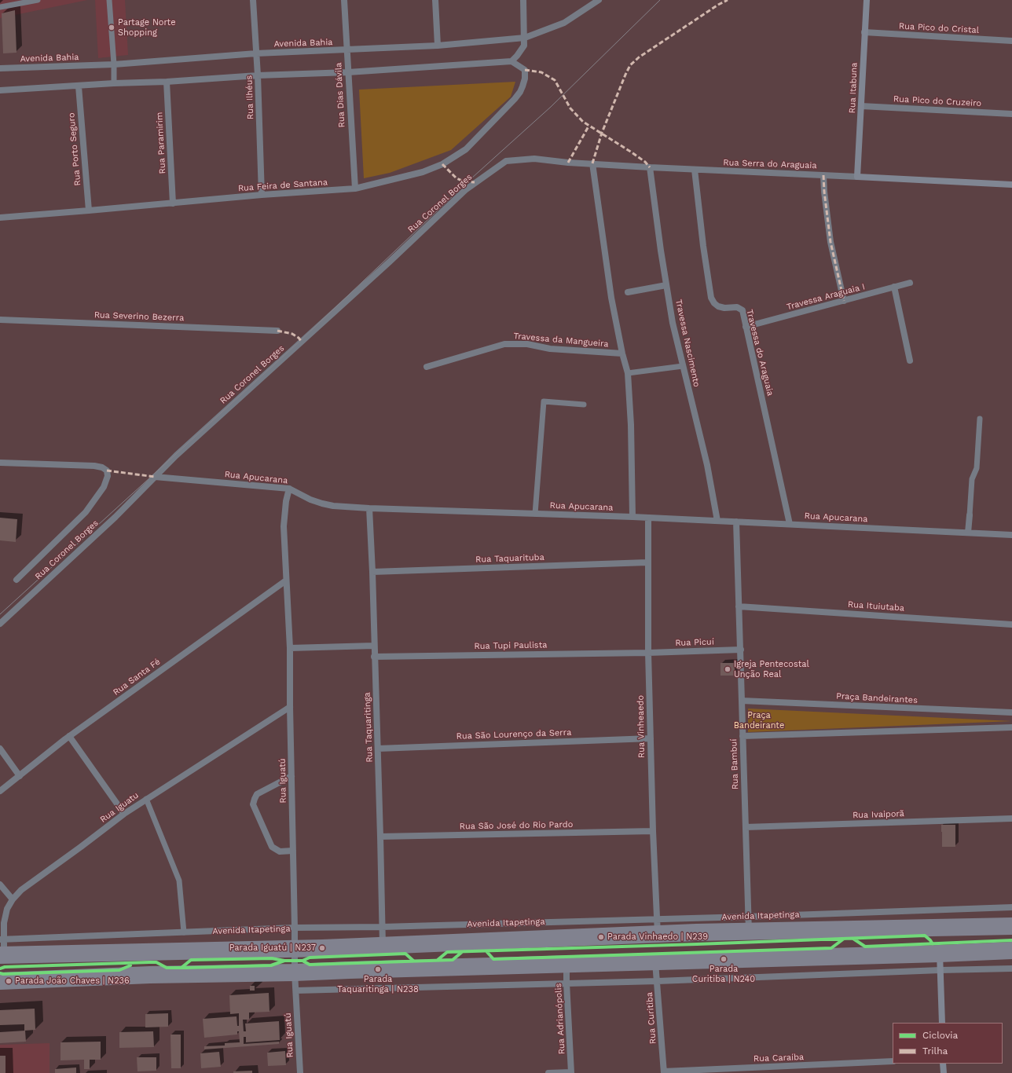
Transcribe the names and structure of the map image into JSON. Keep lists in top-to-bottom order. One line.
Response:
{"streets":{"main road":["Avenida Itapetinga"],"street":["Rua Pico do Cristal","Avenida Bahia","Rua Itabuna","Rua Dias Dávila","Rua Ilhéus","Rua Pico do Cruzeiro","Rua Paramirim","Rua Porto Seguro","Rua Serra do Araguaia","Rua Feira de Santana","Rua Coronel Borges","Travessa Araguaia I","Rua Severino Bezerra","Travessa da Mangueira","Travessa Nascimento","Travessa do Araguaia","Rua Apucarana","Rua Taquarituba","Rua Ituiutaba","Rua Picuí","Rua Tupi Paulista","Rua Santa Fé","Praça Bandeirantes","Rua Vinheaedo","Rua Taquaritinga","Rua São Lourenço da Serra","Rua Bambuí","Rua Iguatú","Rua Iguatu","Rua Ivaiporã","Rua São José do Rio Pardo","Rua Curitiba","Rua Adrianópolis","Rua Caraíba"]},"crossings":[["Rua Pico do Cristal","Rua Itabuna"],["Avenida Bahia","Rua Dias Dávila"],["Avenida Bahia","Rua Ilhéus"],["Rua Itabuna","Rua Pico do Cruzeiro"],["Rua Itabuna","Rua Serra do Araguaia"],["Rua Dias Dávila","Rua Feira de Santana"],["Rua Ilhéus","Rua Feira de Santana"],["Rua Paramirim","Rua Feira de Santana"],["Rua Porto Seguro","Rua Feira de Santana"],["Rua Serra do Araguaia","Rua Coronel Borges"],["Rua Serra do Araguaia","Travessa da Mangueira"],["Rua Serra do Araguaia","Travessa Nascimento"],["Rua Serra do Araguaia","Travessa do Araguaia"],["Rua Coronel Borges","Rua Apucarana"],["Travessa Araguaia I","Travessa do Araguaia"],["Travessa da Mangueira","Rua Apucarana"],["Travessa Nascimento","Rua Apucarana"],["Travessa do Araguaia","Rua Apucarana"],["Rua Apucarana","Rua Vinheaedo"],["Rua Apucarana","Rua Taquaritinga"],["Rua Apucarana","Rua Bambuí"],["Rua Apucarana","Rua Iguatú"],["Rua Taquarituba","Rua Vinheaedo"],["Rua Taquarituba","Rua Taquaritinga"],["Rua Ituiutaba","Rua Bambuí"],["Rua Picuí","Rua Tupi Paulista"],["Rua Picuí","Rua Vinheaedo"],["Rua Picuí","Rua Bambuí"],["Rua Tupi Paulista","Rua Vinheaedo"],["Rua Tupi Paulista","Rua Taquaritinga"],["Rua Santa Fé","Rua Iguatú"],["Praça Bandeirantes","Rua Bambuí"],["Rua Vinheaedo","Rua São Lourenço da Serra"],["Rua Vinheaedo","Rua São José do Rio Pardo"],["Rua Vinheaedo","Avenida Itapetinga"],["Rua Taquaritinga","Rua São Lourenço da Serra"],["Rua Taquaritinga","Rua São José do Rio Pardo"],["Rua Taquaritinga","Avenida Itapetinga"],["Rua Bambuí","Rua Ivaiporã"],["Rua Bambuí","Avenida Itapetinga"],["Rua Iguatú","Rua Iguatu"],["Rua Iguatú","Avenida Itapetinga"],["Rua Iguatu","Avenida Itapetinga"],["Rua Curitiba","Rua Caraíba"]],"parks":["Praça Bandeirante"],"places":["Partage Norte Shopping","Igreja Pentecostal Unção Real","Parada Vinhaedo | N239","Parada Iguatú | N237","Parada Curitiba | N240","Parada Taquaritinga | N238","Parada João Chaves | N236"],"legend":["Ciclovia","Trilha"]}
